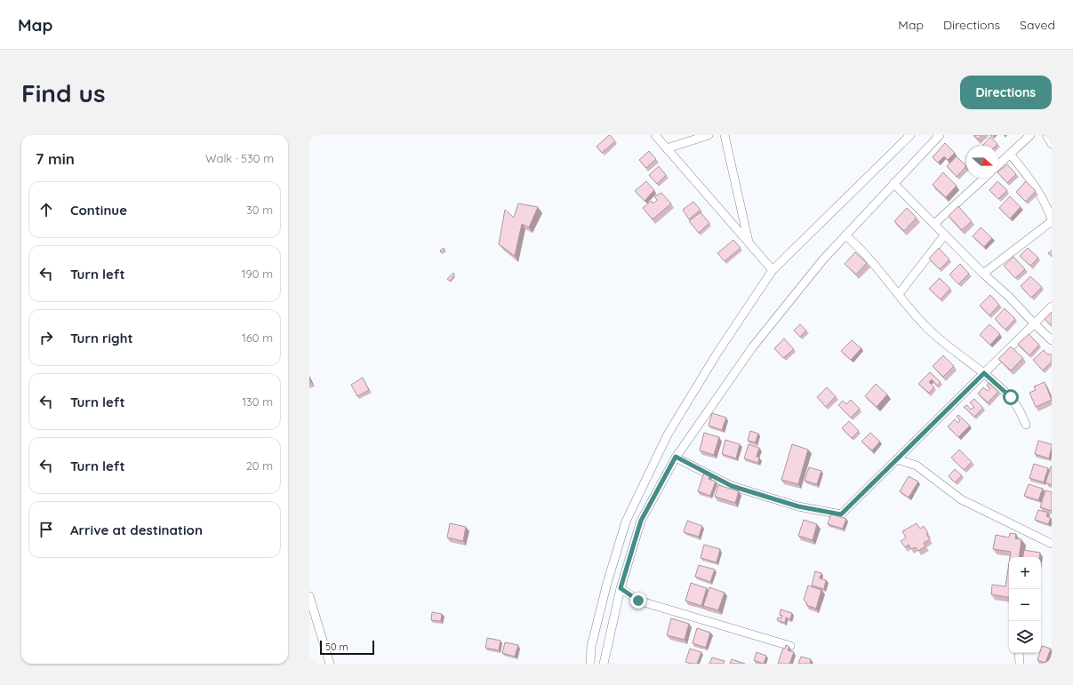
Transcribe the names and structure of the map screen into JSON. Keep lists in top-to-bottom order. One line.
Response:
{"scale_bar":"50 m","north":"right","page":{"header":"Map","nav":["Map","Directions","Saved"],"buttons":"Directions","title":"Find us","heading":["7 min","Walk · 530 m"],"list":[["Continue","30 m"],["Turn left","190 m"],["Turn right","160 m"],["Turn left","130 m"],["Turn left","20 m"],"Arrive at destination"],"map_buttons":["+","−"],"scale":"50 m"}}
